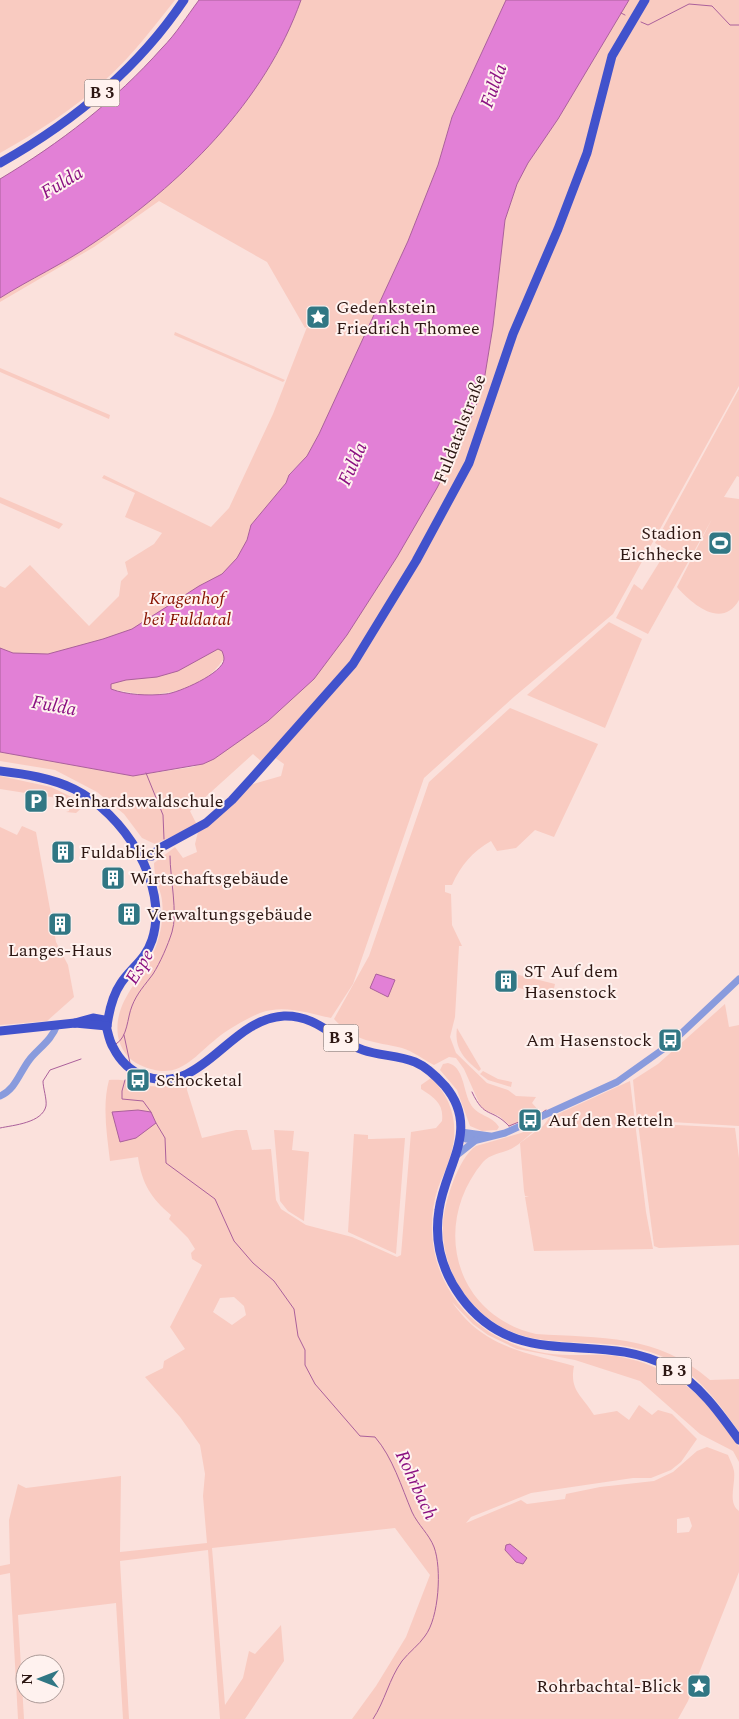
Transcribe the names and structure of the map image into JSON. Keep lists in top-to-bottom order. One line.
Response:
{"streets":{"main road":["B 3","Fuldatalstraße"]},"crossings":[["B 3","Fuldatalstraße"]],"water":["Fulda","Espe","Rohrbach"],"parks":["Kragenhof bei Fuldatal"],"places":{"place":["Gedenkstein Friedrich Thomee","Rohrbachtal-Blick"],"sports":["Stadion Eichhecke"],"parking":["Reinhardswaldschule"],"building":["Fuldablick","Wirtschaftsgebäude","Verwaltungsgebäude","Langes-Haus","ST Auf dem Hasenstock"],"bus stop":["Am Hasenstock","Schocketal","Auf den Retteln"]},"north":"left"}
